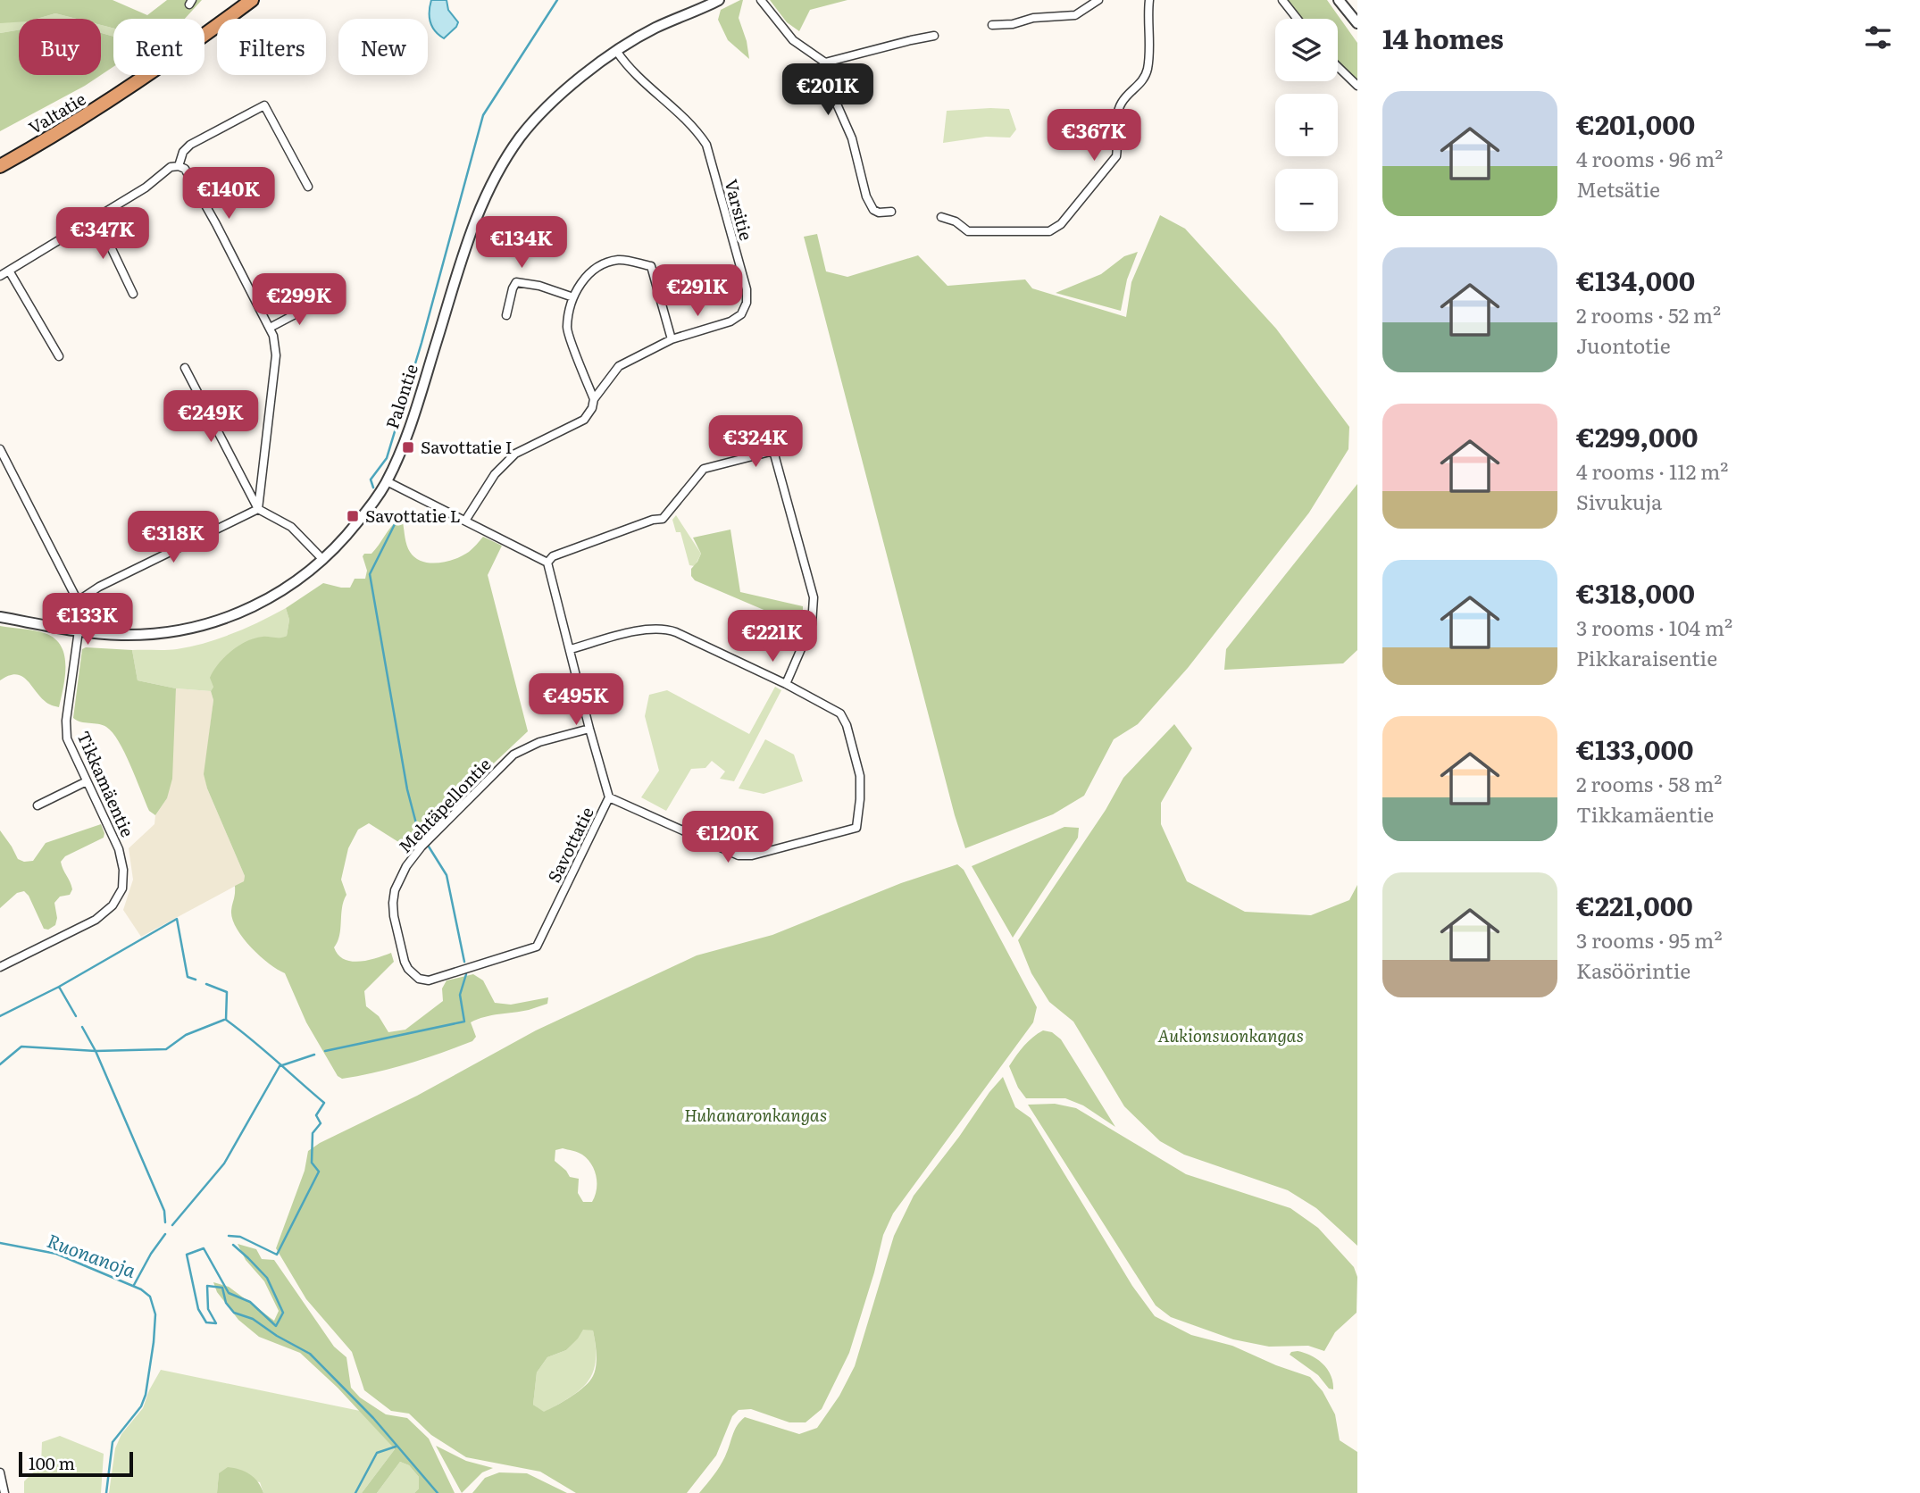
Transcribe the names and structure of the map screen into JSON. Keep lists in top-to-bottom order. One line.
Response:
{"streets":{"highway":["Valtatie"],"street":["Varsitie","Palontie","Tikkamäentie","Mehtäpellontie","Savottatie"]},"crossings":[["Varsitie","Palontie"],["Palontie","Tikkamäentie"],["Mehtäpellontie","Savottatie"]],"water":["Ruonanoja"],"parks":["Aukionsuonkangas","Huhanaronkangas"],"places":{"transit":["Savottatie I","Savottatie L"]},"scale_bar":"100 m","page":{"heading":"14 homes","map_buttons":["+","−"],"chip":["Buy","Rent","Filters","New"],"price":["€201K","€367K","€140K","€347K","€134K","€291K","€299K","€249K","€324K","€318K","€133K","€221K","€495K","€120K"],"list":[{"name":"€201,000","note":"4 rooms · 96 m² · Metsätie"},{"name":"€134,000","note":"2 rooms · 52 m² · Juontotie"},{"name":"€299,000","note":"4 rooms · 112 m² · Sivukuja"},{"name":"€318,000","note":"3 rooms · 104 m² · Pikkaraisentie"},{"name":"€133,000","note":"2 rooms · 58 m² · Tikkamäentie"},{"name":"€221,000","note":"3 rooms · 95 m² · Kasöörintie"}],"scale":"100 m"}}
